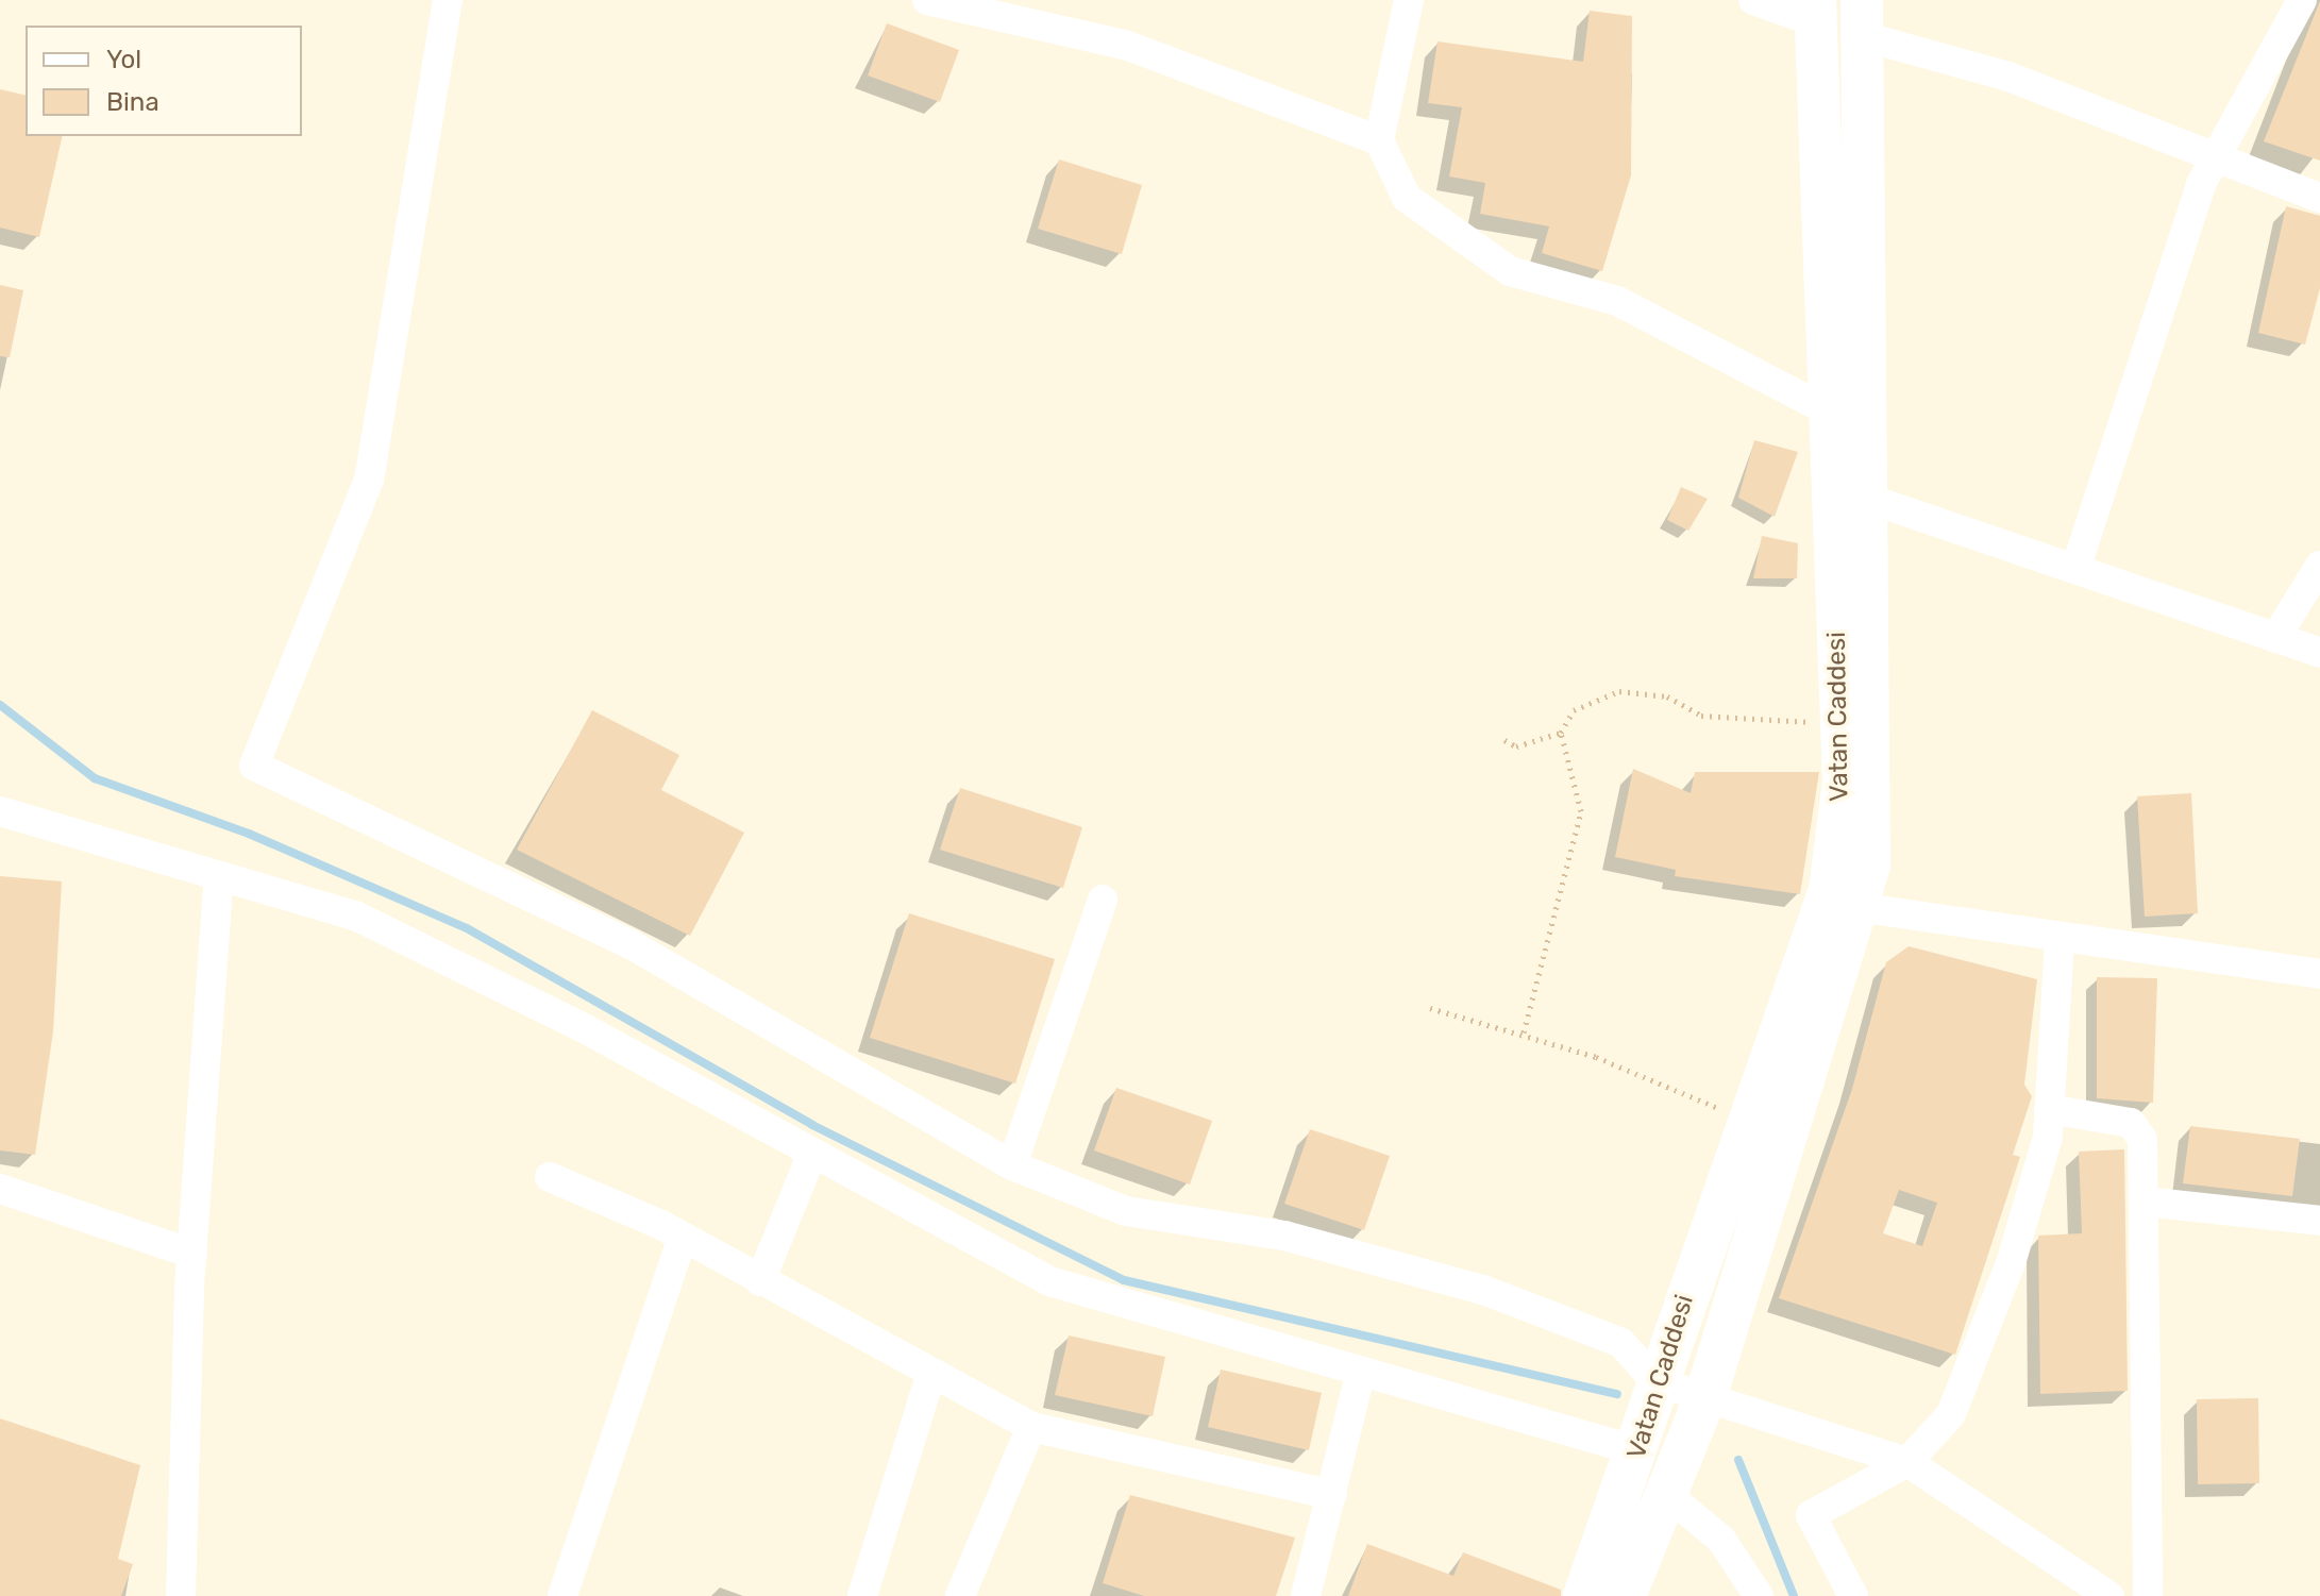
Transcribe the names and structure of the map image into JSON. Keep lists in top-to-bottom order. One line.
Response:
{"streets":{"main road":["Vatan Caddesi"]},"legend":["Yol","Bina"]}
